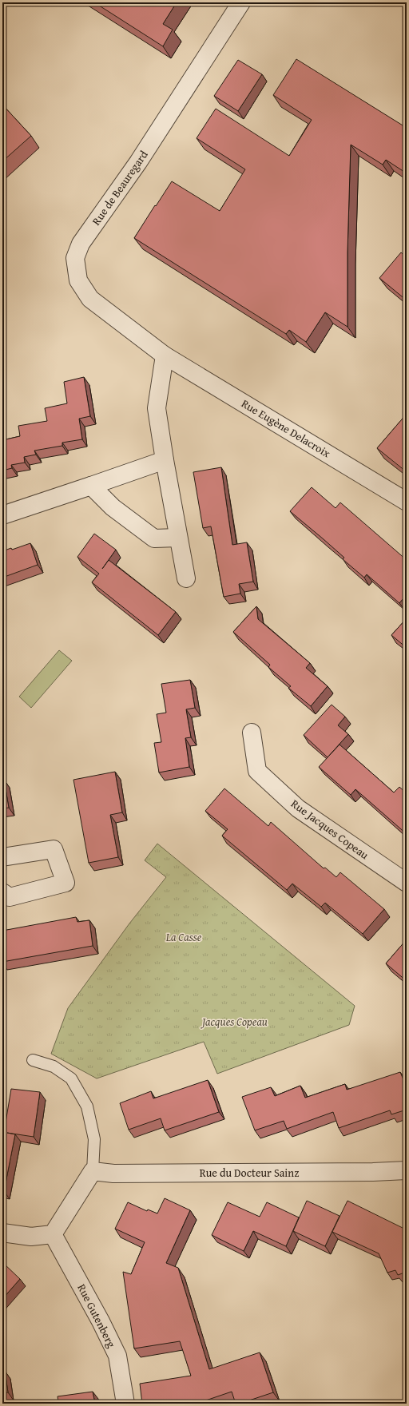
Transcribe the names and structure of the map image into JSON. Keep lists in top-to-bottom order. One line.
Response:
{"streets":{"street":["Rue de Beauregard","Rue Eugène Delacroix","Rue Jacques Copeau","Rue du Docteur Sainz","Rue Gutenberg"]},"crossings":[["Rue de Beauregard","Rue Eugène Delacroix"]],"parks":["La Casse","Jacques Copeau"]}
